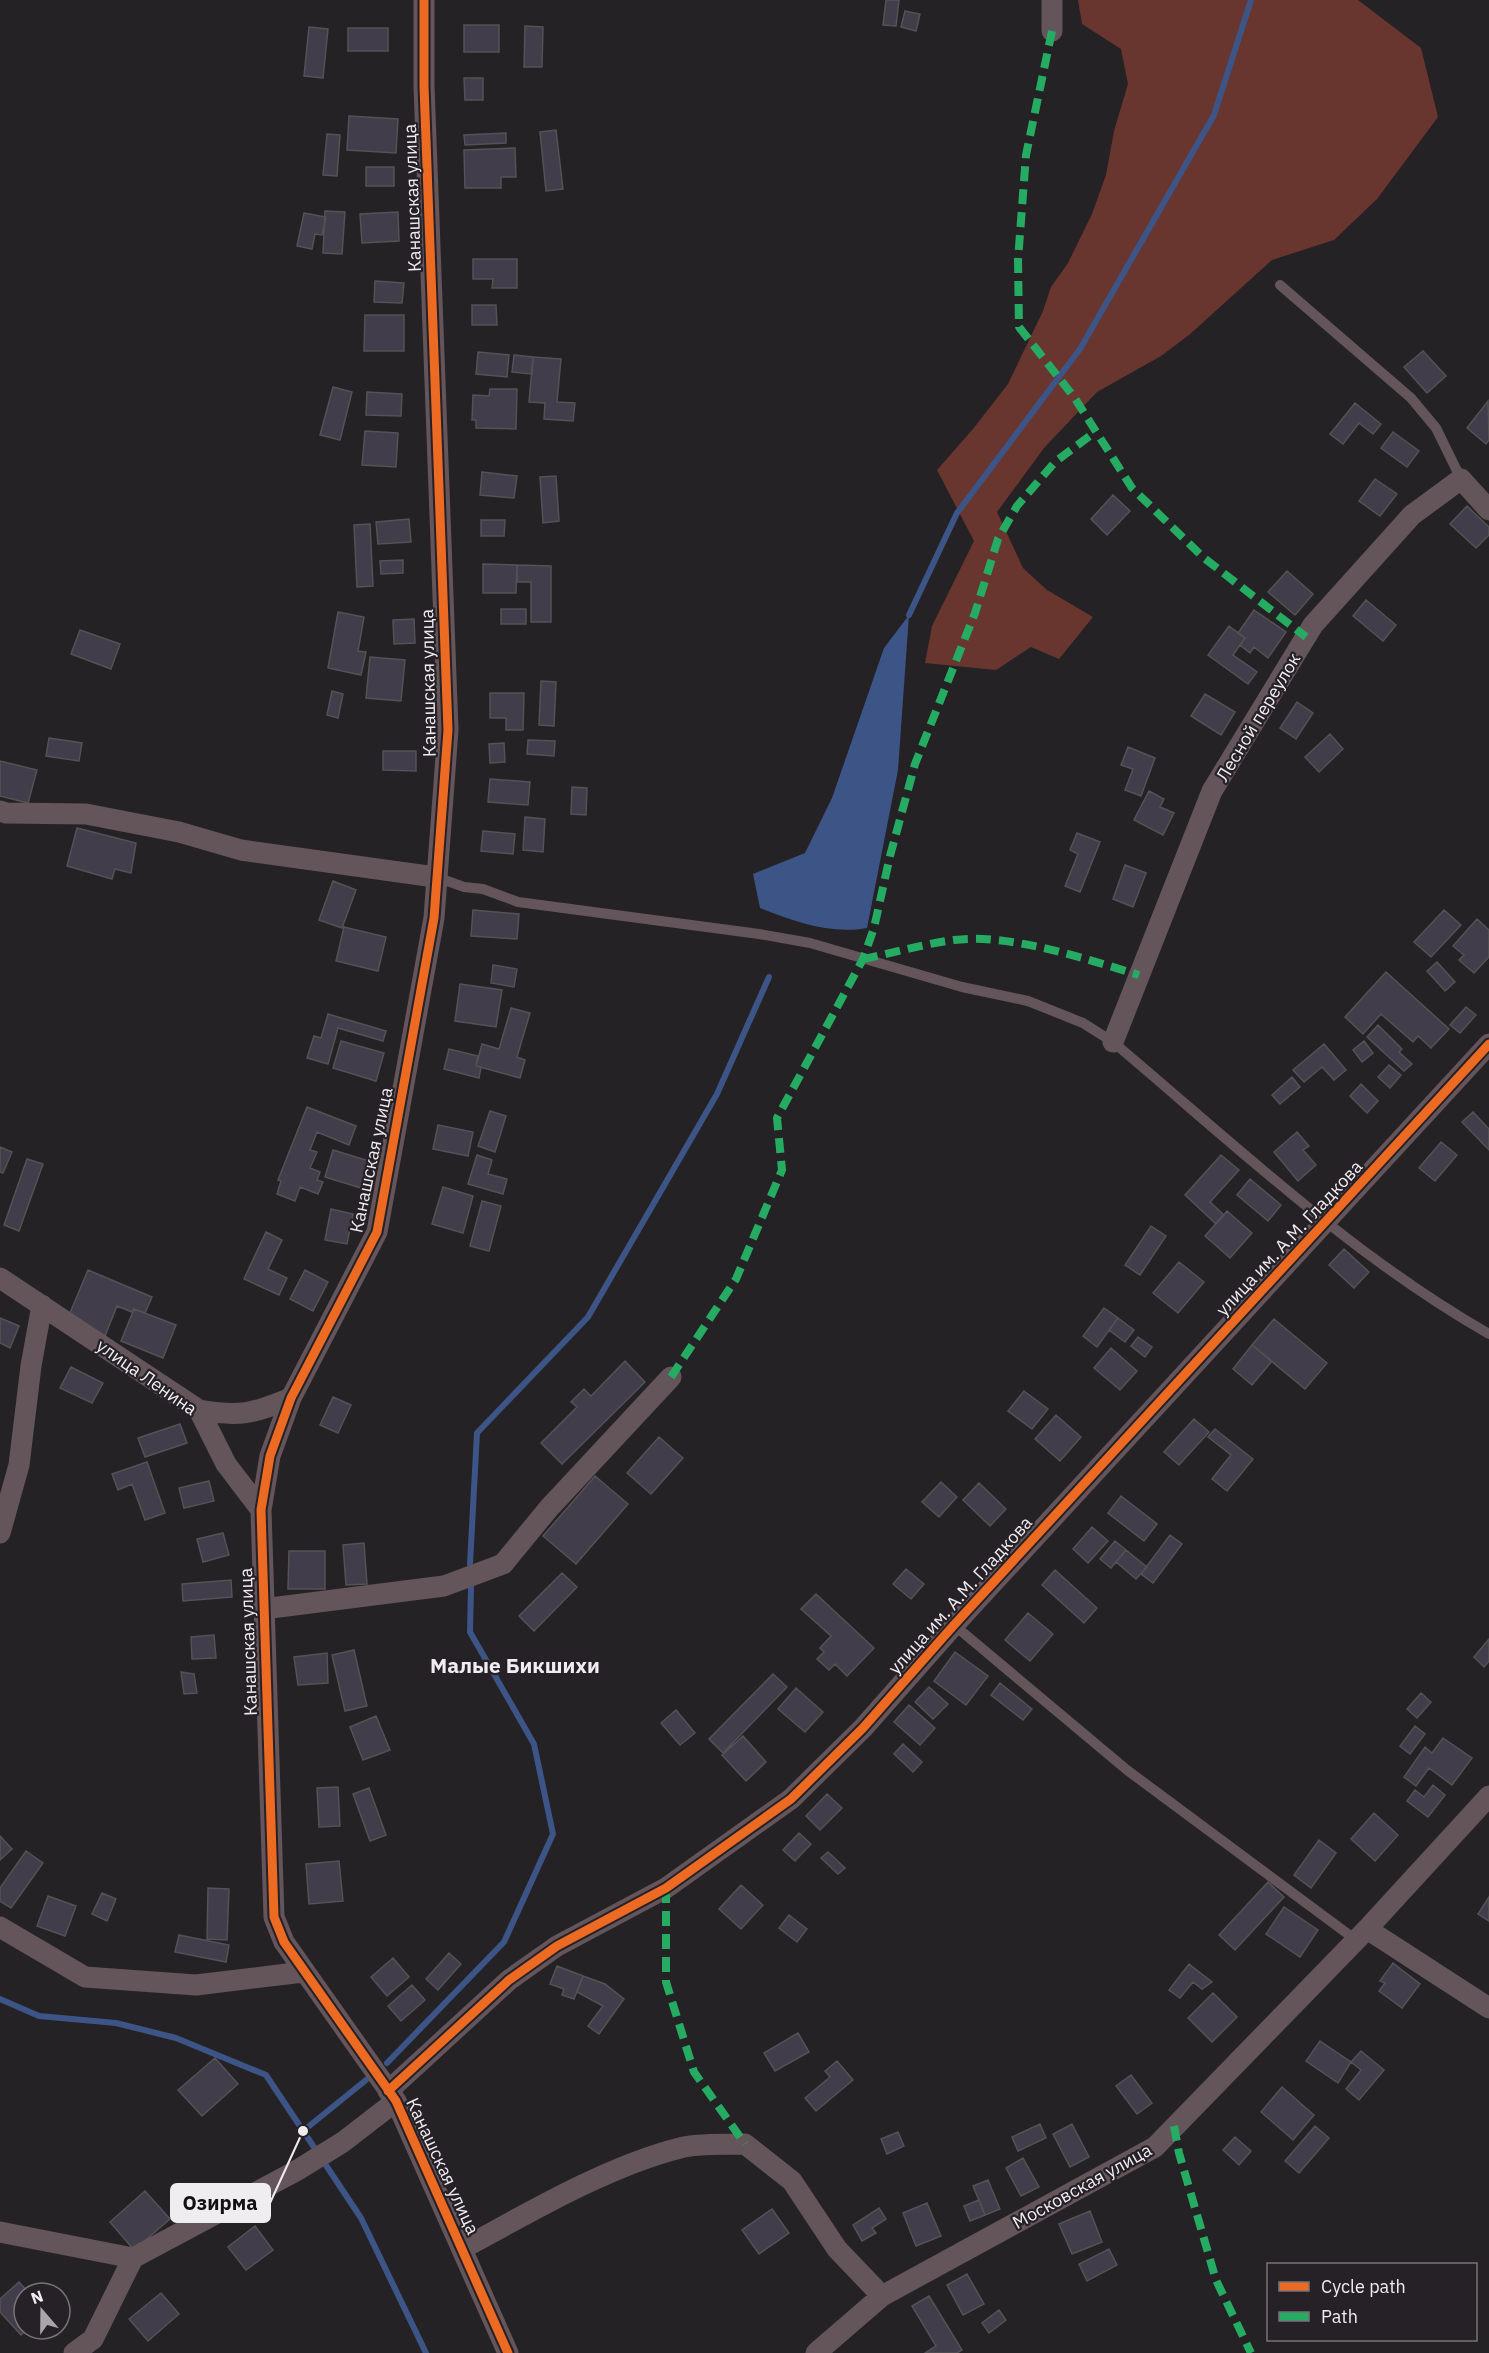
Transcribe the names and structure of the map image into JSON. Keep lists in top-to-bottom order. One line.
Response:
{"streets":{"street":["Канашская улица","Лесной переулок","улица им. А.М. Гладкова","улица Ленина","Московская улица"]},"crossings":[["Канашская улица","улица им. А.М. Гладкова"],["Канашская улица","улица Ленина"]],"districts":["Малые Бикшихи"],"places":["Озирма"],"legend":["Cycle path","Path"],"north":"top"}
